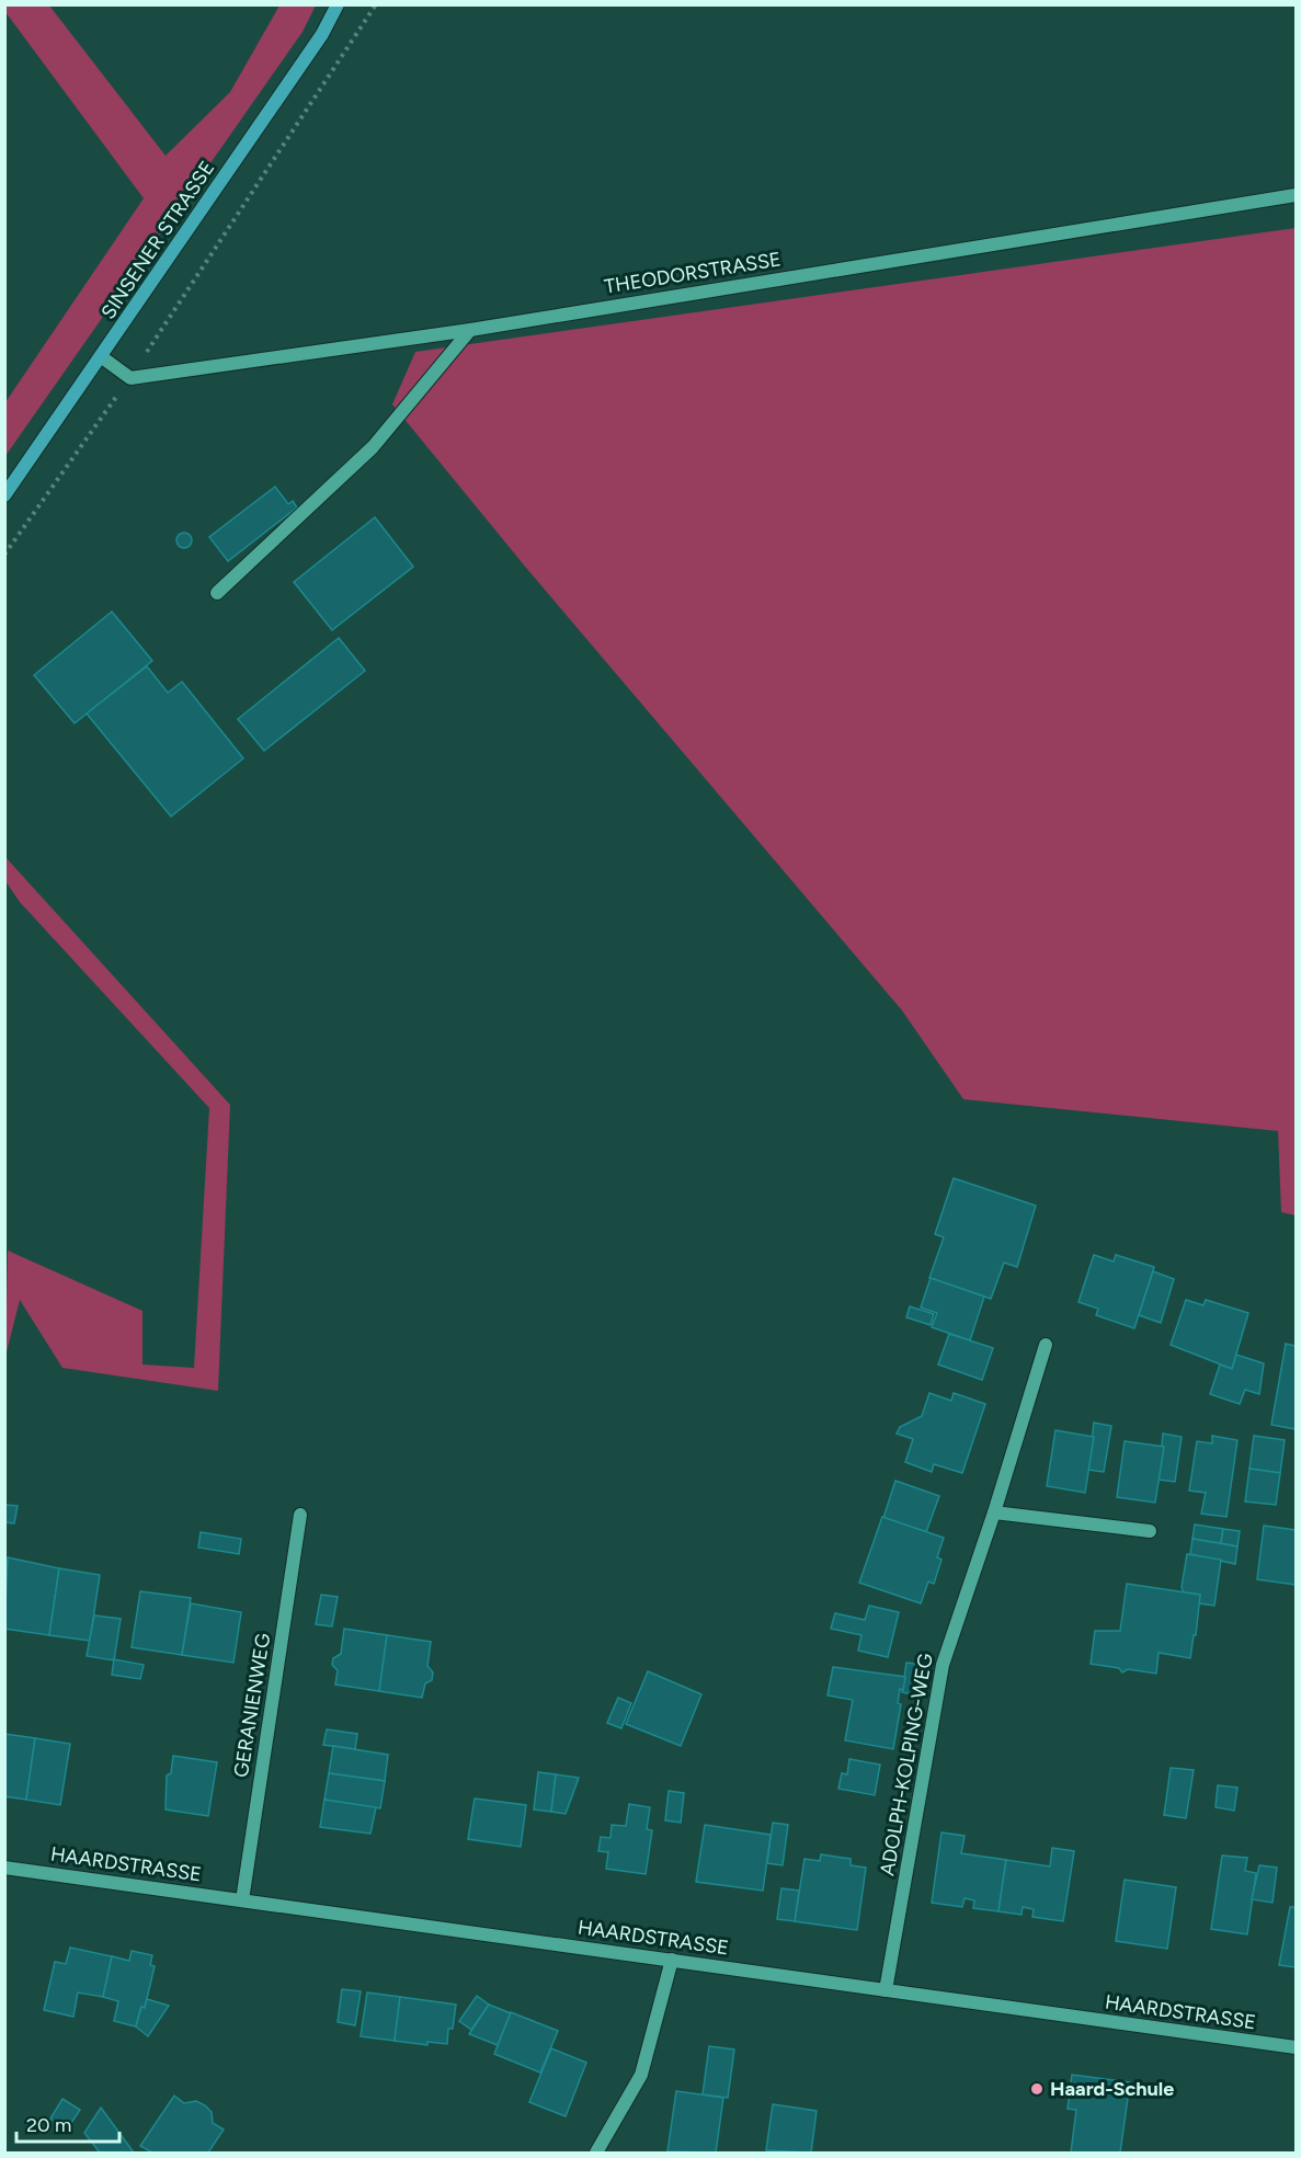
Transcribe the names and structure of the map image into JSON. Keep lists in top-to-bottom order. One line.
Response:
{"streets":{"main road":["SINSENER STRASSE"],"street":["THEODORSTRASSE","GERANIENWEG","ADOLPH-KOLPING-WEG","HAARDSTRASSE"]},"crossings":[["GERANIENWEG","HAARDSTRASSE"],["ADOLPH-KOLPING-WEG","HAARDSTRASSE"]],"places":["Haard-Schule"],"scale_bar":"20 m"}
